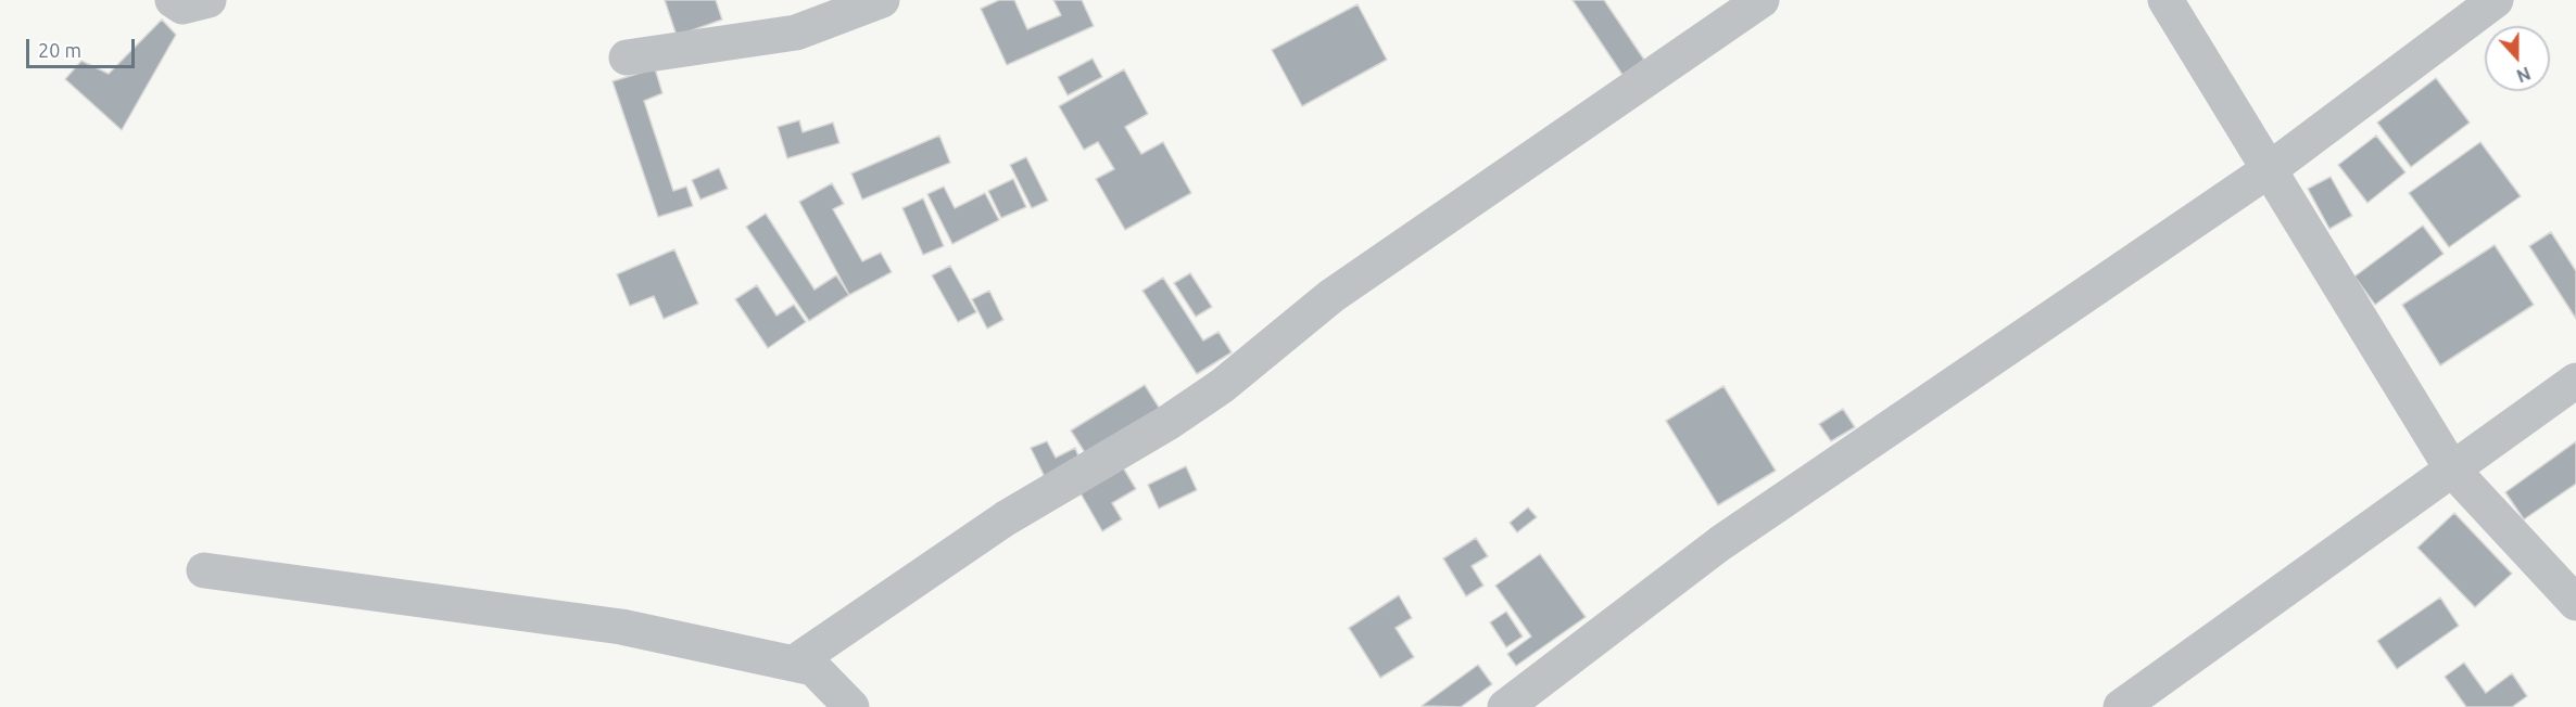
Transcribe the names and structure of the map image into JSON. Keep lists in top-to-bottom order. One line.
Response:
{"scale_bar":"20 m","north":"bottom"}
